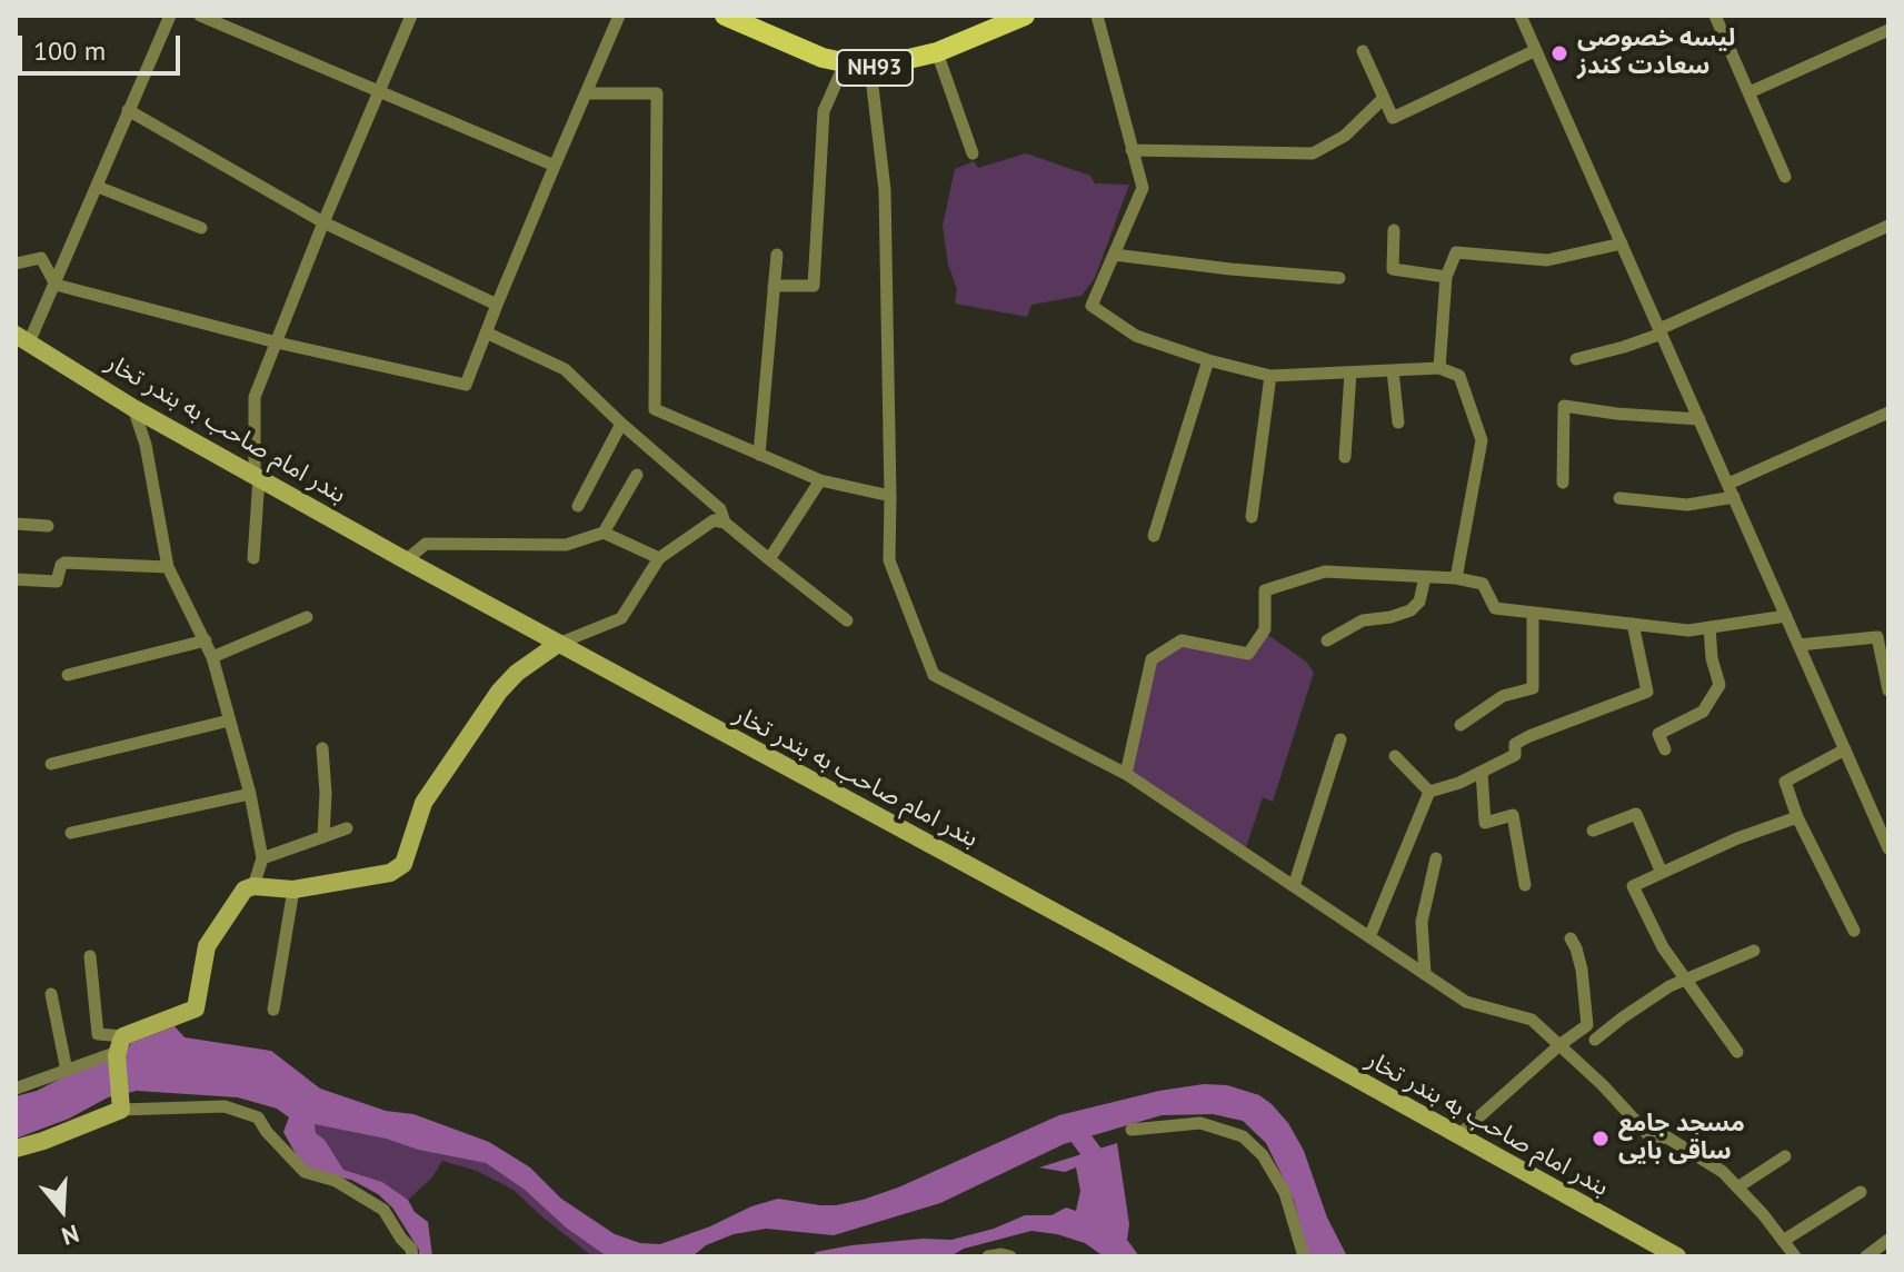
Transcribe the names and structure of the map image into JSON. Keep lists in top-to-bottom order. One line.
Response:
{"streets":{"main road":["NH93","بندر امام صاحب به بندر تخار"]},"places":["لیسه خصوصی سعادت کندز","مسجد جامع ساقی بایی"],"scale_bar":"100 m","north":"bottom"}
